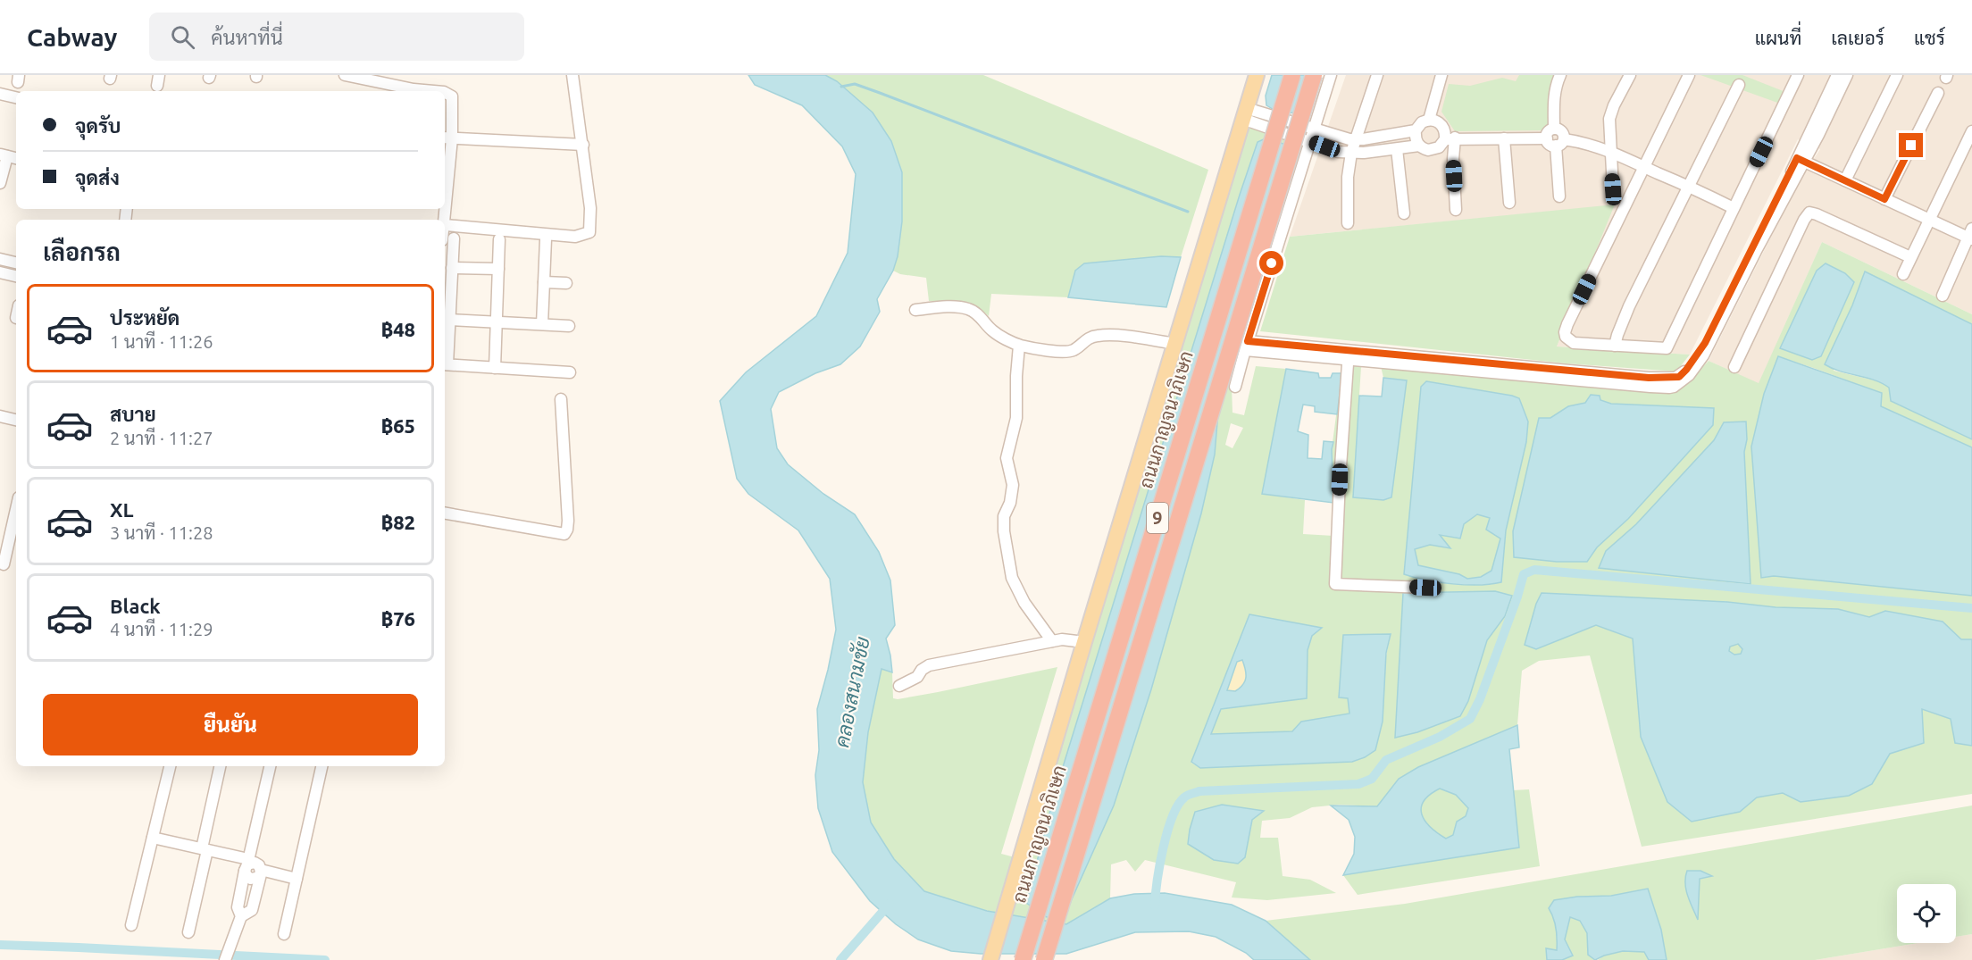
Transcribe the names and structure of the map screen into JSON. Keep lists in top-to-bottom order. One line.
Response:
{"streets":{"highway":["ถนนกาญจนาภิเษก","9"]},"water":["คลองสนามชัย"],"page":{"header":"Cabway","search":"ค้นหาที่นี่","nav":["แผนที่","เลเยอร์","แชร์"],"banner":["จุดรับ","จุดส่ง"],"heading":"เลือกรถ","list":[{"name":"ประหยัด","note":"1 นาที · 11:26","value":"฿48"},{"name":"สบาย","note":"2 นาที · 11:27","value":"฿65"},{"name":"XL","note":"3 นาที · 11:28","value":"฿82"},{"name":"Black","note":"4 นาที · 11:29","value":"฿76"}],"buttons":"ยืนยัน"}}
